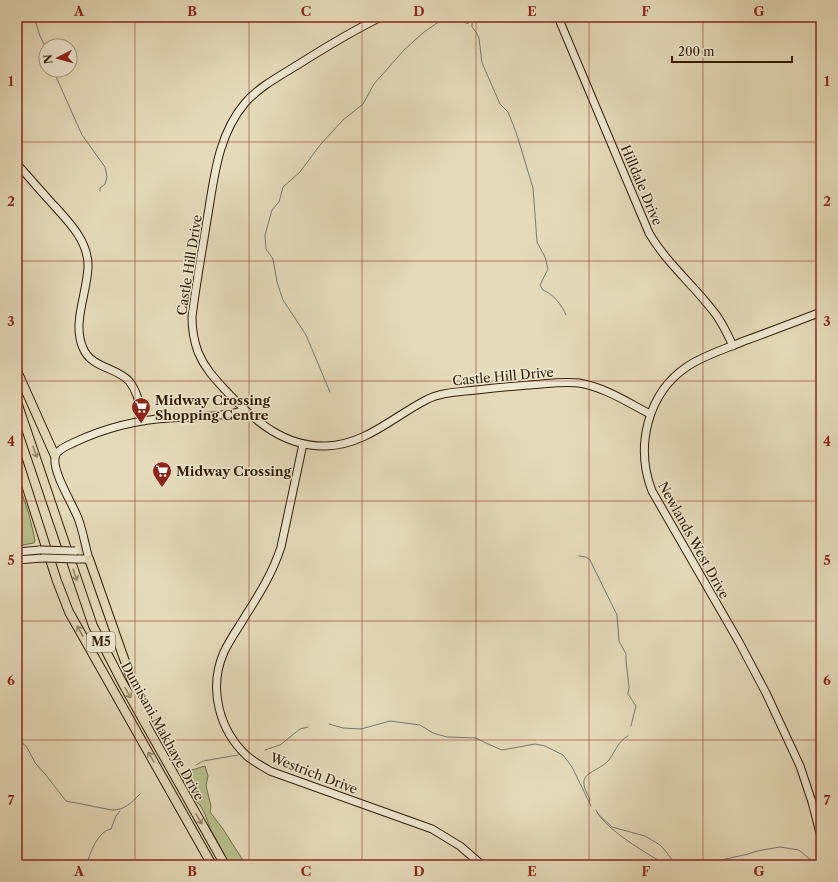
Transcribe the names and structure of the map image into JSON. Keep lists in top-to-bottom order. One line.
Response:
{"streets":{"main road":["M5","Dumisani Makhaye Drive"],"street":["Hilldale Drive","Castle Hill Drive","Newlands West Drive","Westrich Drive"]},"crossings":[["Hilldale Drive","Newlands West Drive"],["Castle Hill Drive","Newlands West Drive"],["Castle Hill Drive","Westrich Drive"]],"places":{"supermarket":["Midway Crossing Shopping Centre","Midway Crossing"]},"scale_bar":"200 m","north":"left","grid":{"columns":["A","B","C","D","E","F","G"],"rows":["1","2","3","4","5","6","7"]}}
